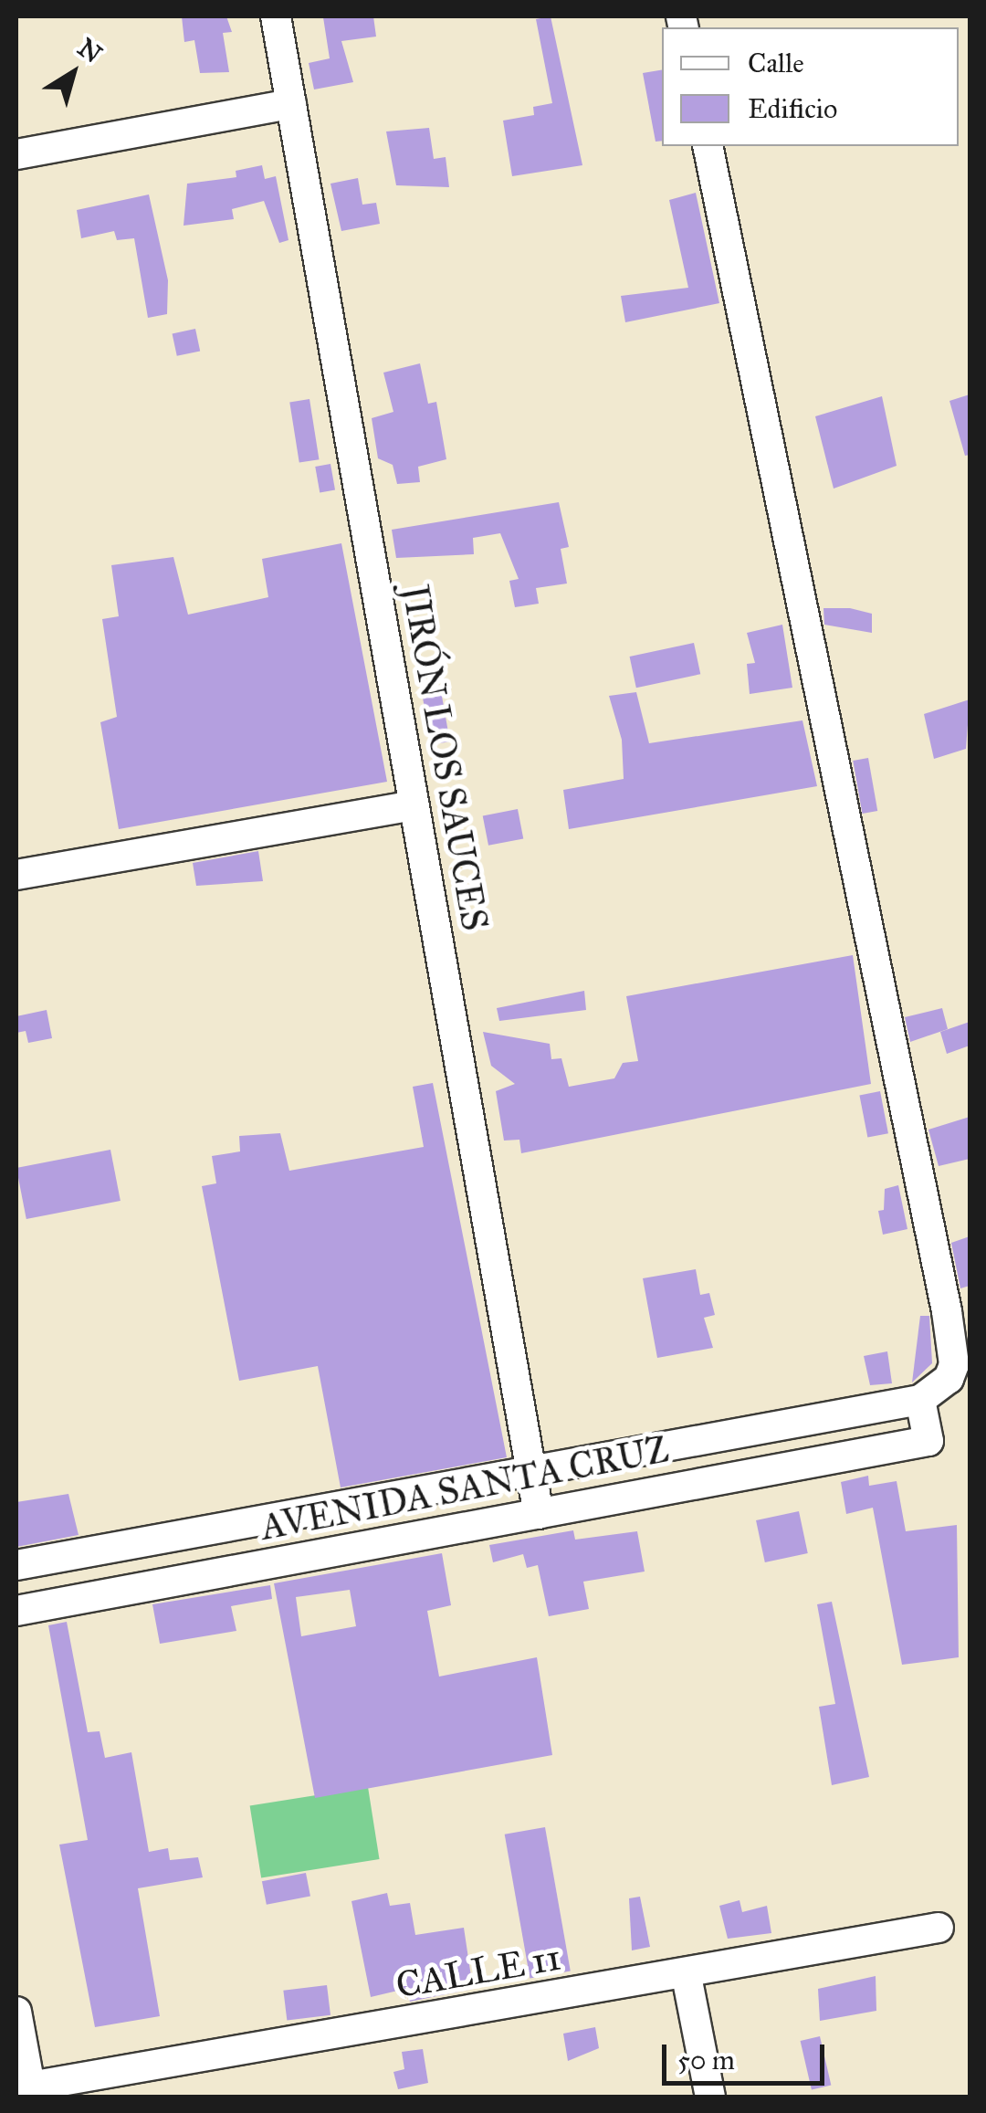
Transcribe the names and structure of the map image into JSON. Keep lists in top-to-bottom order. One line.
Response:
{"streets":{"street":["JIRÓN LOS SAUCES","AVENIDA SANTA CRUZ","CALLE 11"]},"crossings":[["JIRÓN LOS SAUCES","AVENIDA SANTA CRUZ"]],"legend":["Calle","Edificio"],"scale_bar":"50 m","north":"top right"}
